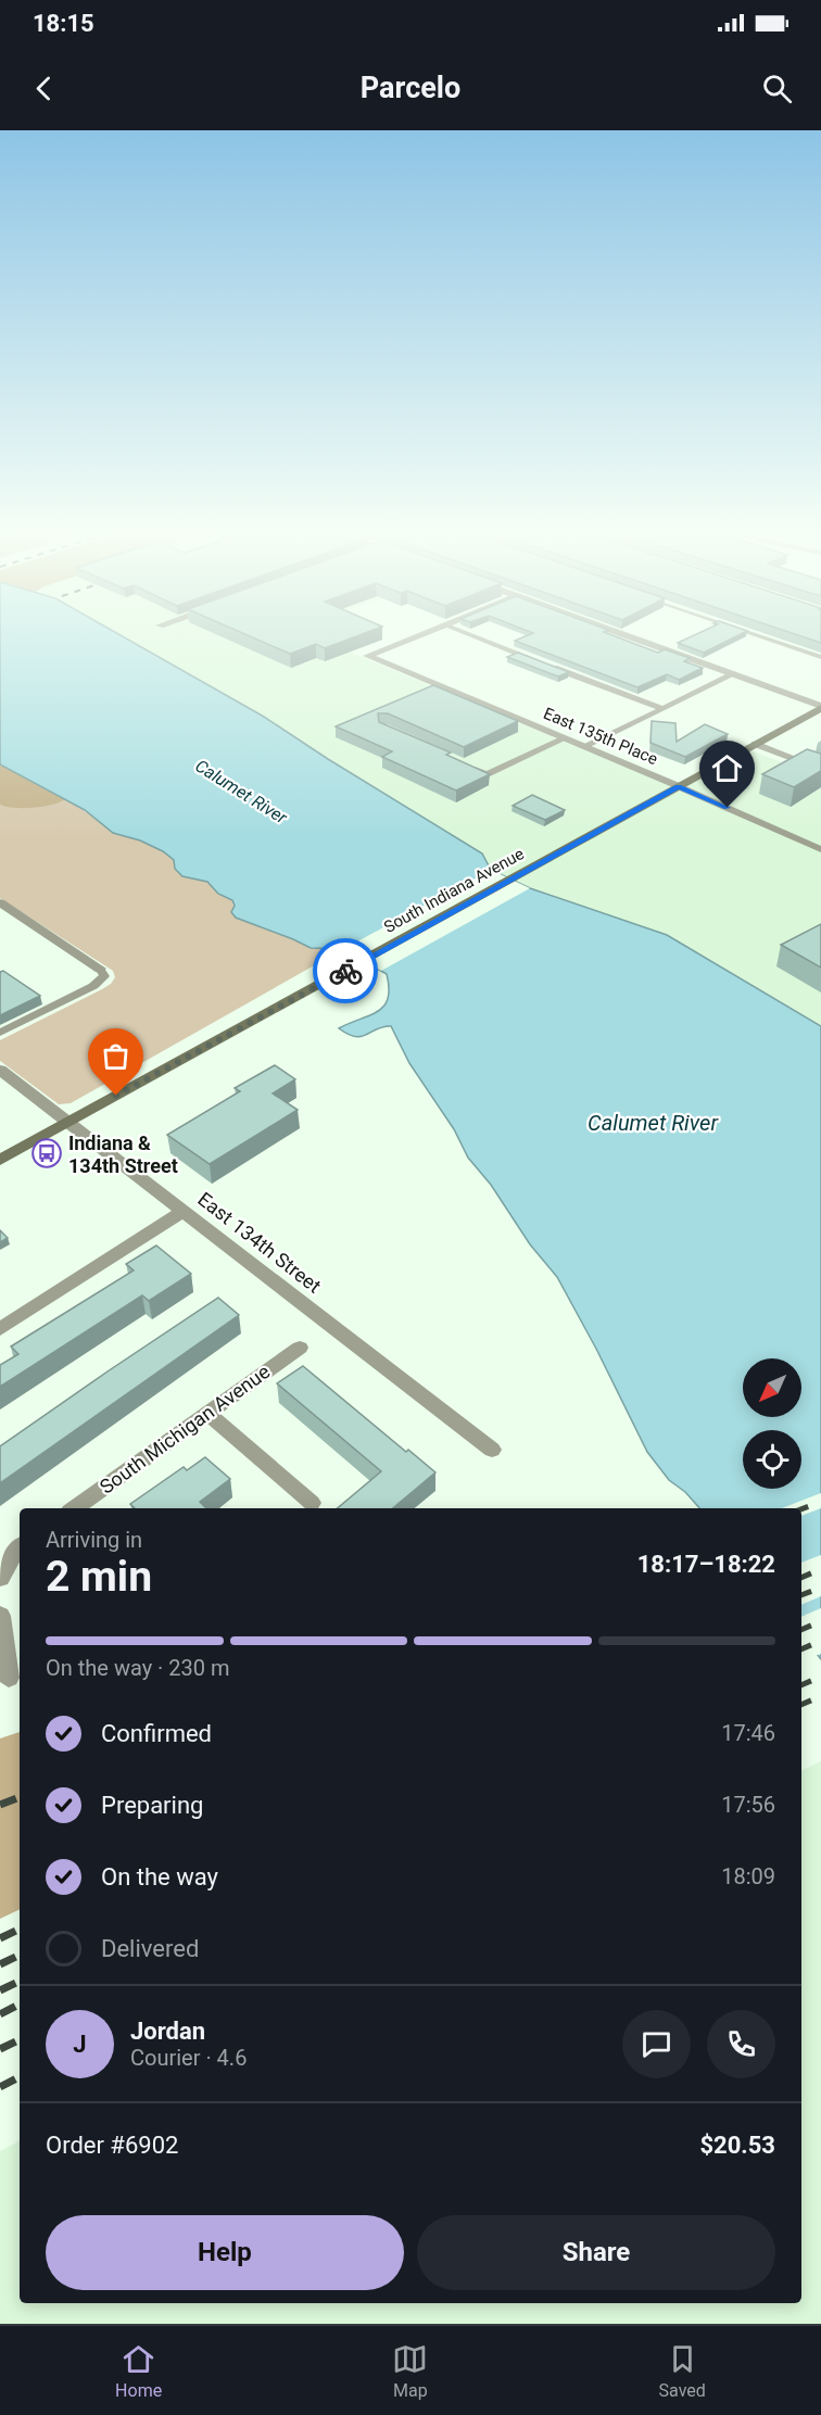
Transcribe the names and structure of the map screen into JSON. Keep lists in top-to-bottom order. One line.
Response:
{"streets":{"main road":["South Indiana Avenue"],"street":["East 135th Place","East 134th Street","South Michigan Avenue"]},"crossings":[["East 135th Place","South Indiana Avenue"],["South Indiana Avenue","East 134th Street"]],"water":["Calumet River"],"places":{"bus stop":["Indiana & 134th Street"]},"north":"bottom left","page":{"status":"18:15","header":"Parcelo","heading":["2 min","Arriving in","18:17–18:22"],"panel":["Jordan","Courier · 4.6","Order #6902","$20.53"],"bar":"On the way · 230 m","list":[["Confirmed","17:46"],["Preparing","17:56"],["On the way","18:09"],"Delivered"],"round":"J","buttons":["Help","Share"],"tabs":["Home","Map","Saved"]}}
